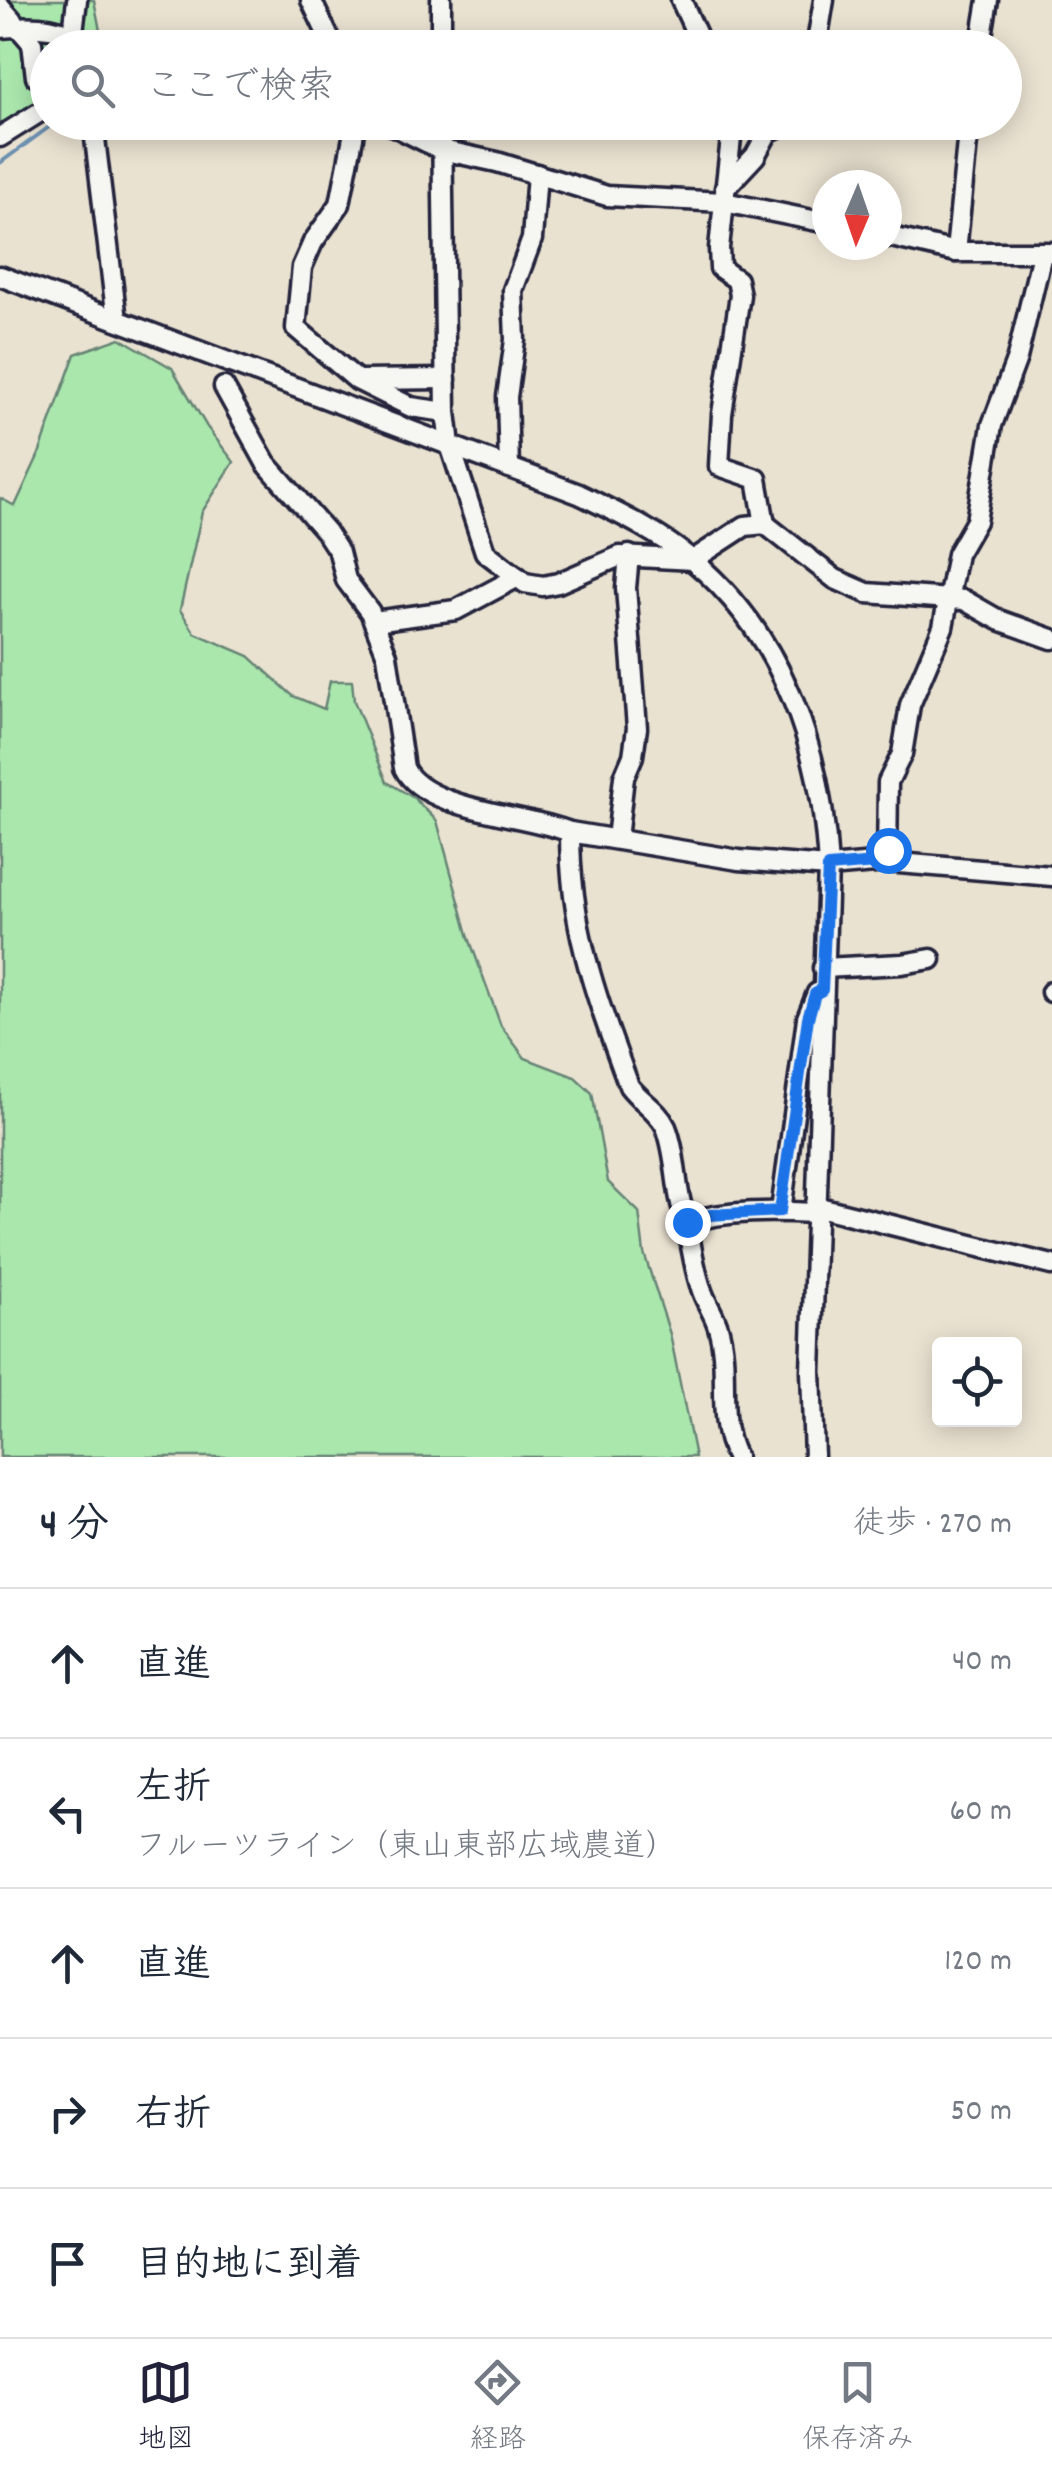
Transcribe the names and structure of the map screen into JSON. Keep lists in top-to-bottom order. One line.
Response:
{"north":"bottom","page":{"search":"ここで検索","heading":["4 分","徒歩 · 270 m"],"list":[["直進","40 m"],["左折","フルーツライン（東山東部広域農道）","60 m"],["直進","120 m"],["右折","50 m"],"目的地に到着"],"nav":["地図","経路","保存済み"]}}
